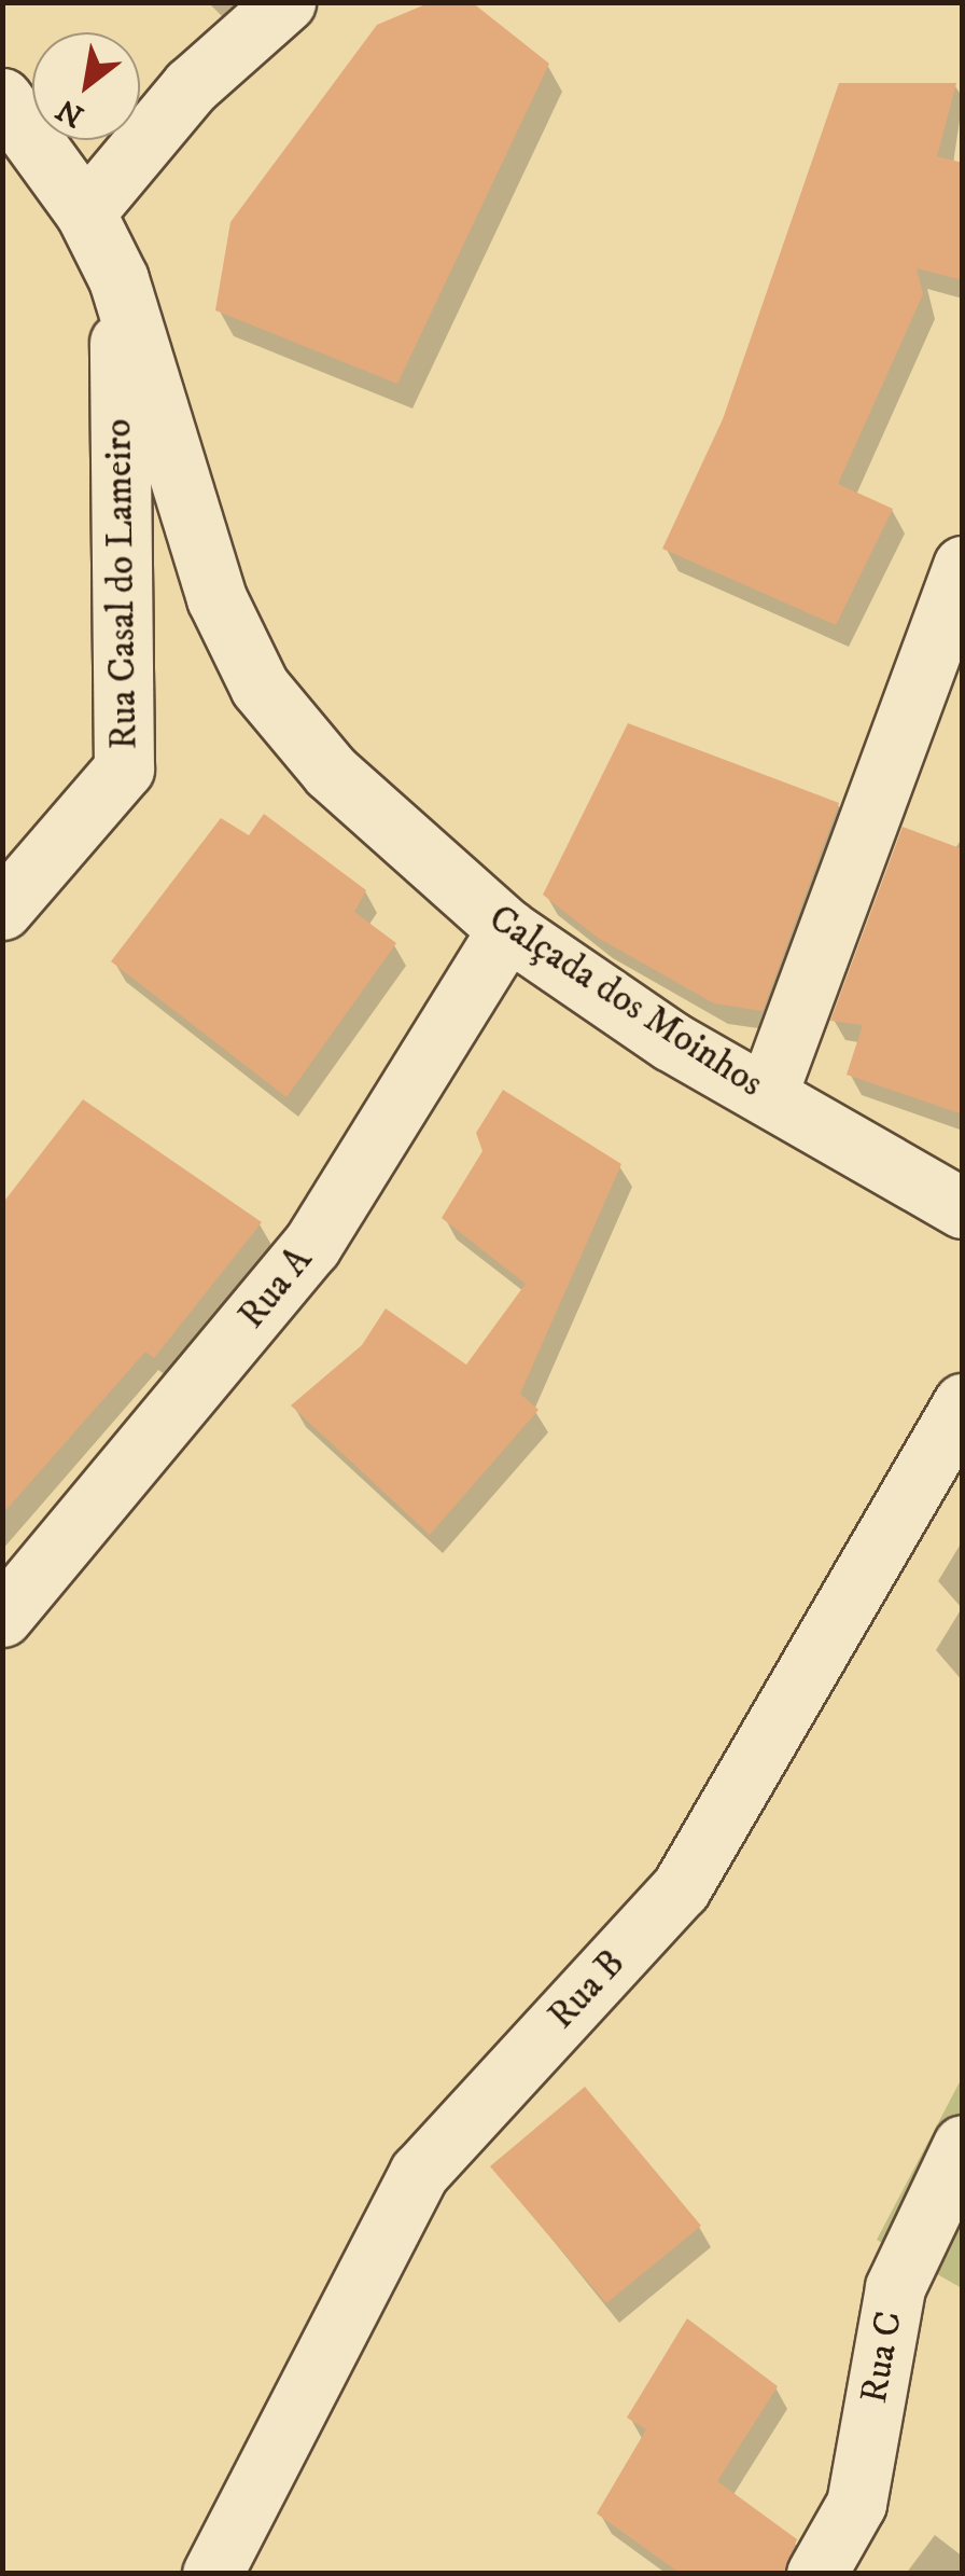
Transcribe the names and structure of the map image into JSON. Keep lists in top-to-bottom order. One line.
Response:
{"streets":{"street":["Rua Casal do Lameiro","Calçada dos Moinhos","Rua A","Rua B","Rua C"]},"crossings":[["Rua Casal do Lameiro","Calçada dos Moinhos"],["Calçada dos Moinhos","Rua A"]],"north":"bottom left"}
